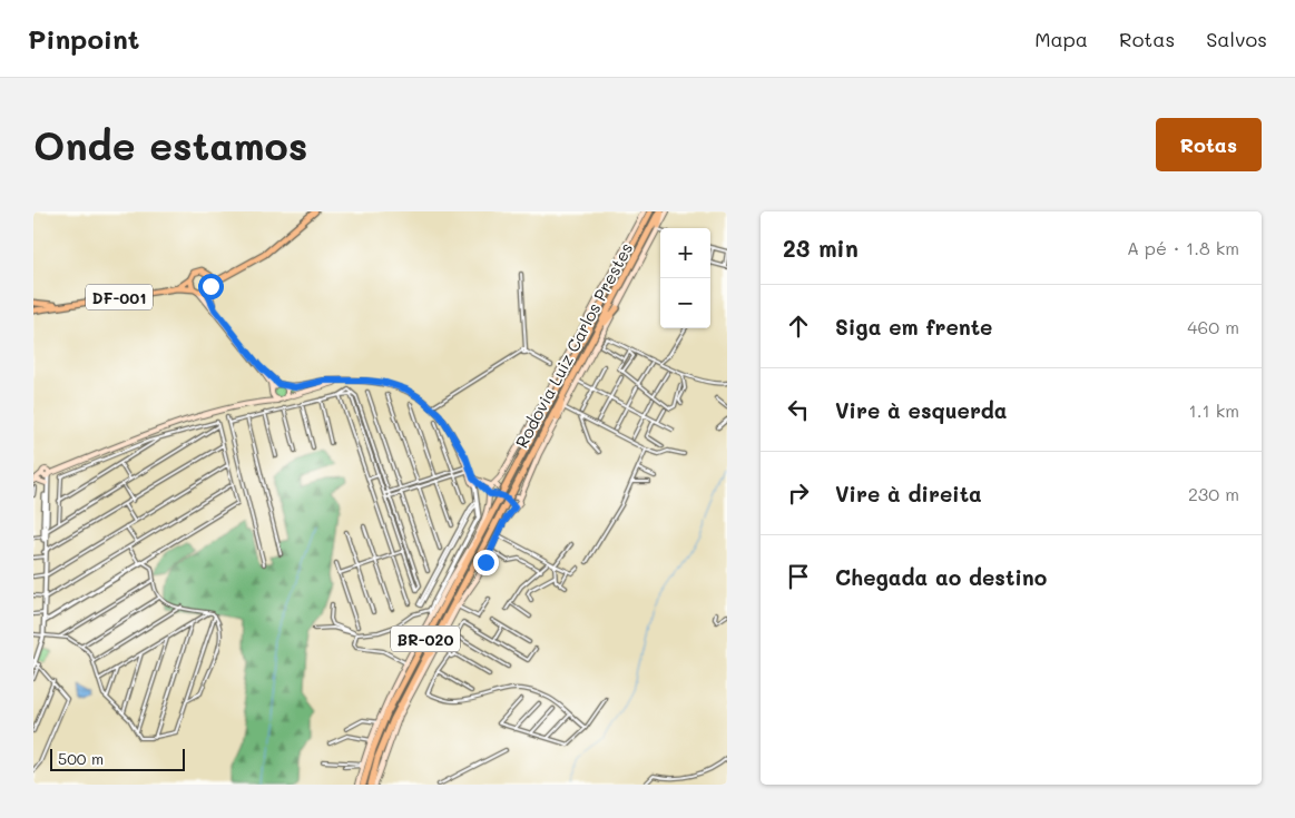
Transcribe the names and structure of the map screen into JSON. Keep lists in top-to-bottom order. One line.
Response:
{"streets":{"highway":["Rodovia Luiz Carlos Prestes","BR-020"],"main road":["DF-001"]},"crossings":[["Rodovia Luiz Carlos Prestes","BR-020"]],"scale_bar":"500 m","page":{"header":"Pinpoint","nav":["Mapa","Rotas","Salvos"],"buttons":"Rotas","title":"Onde estamos","heading":["23 min","A pé · 1.8 km"],"map_buttons":["+","−"],"list":[["Siga em frente","460 m"],["Vire à esquerda","1.1 km"],["Vire à direita","230 m"],"Chegada ao destino"],"scale":"500 m"}}
